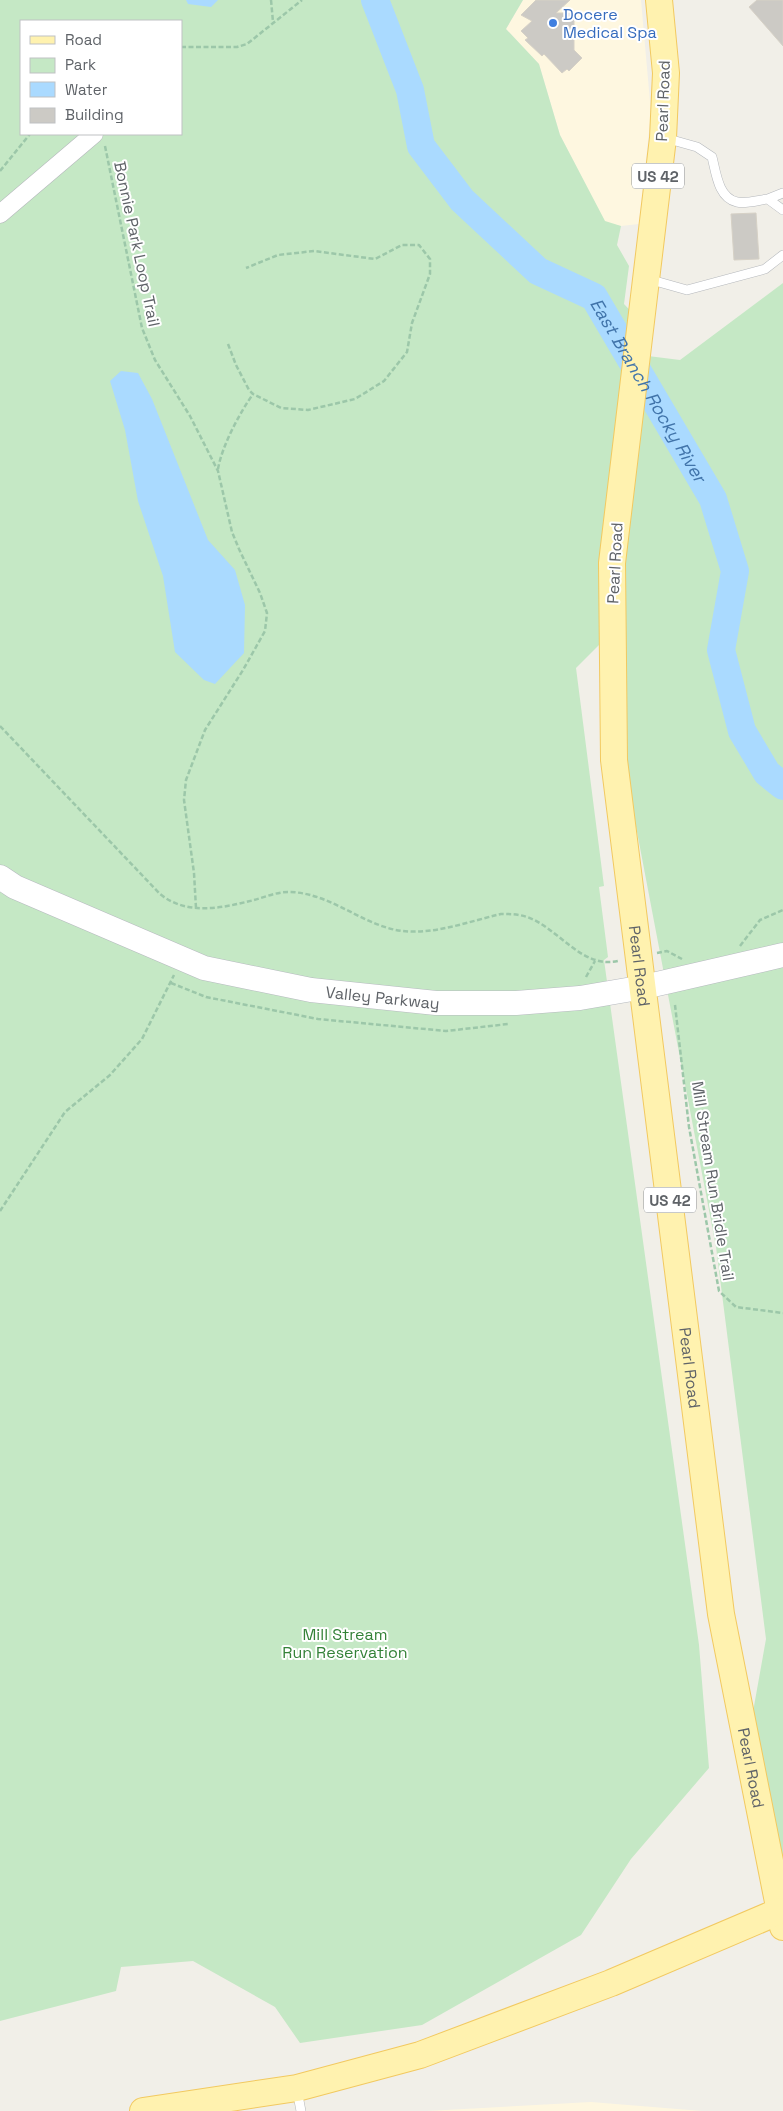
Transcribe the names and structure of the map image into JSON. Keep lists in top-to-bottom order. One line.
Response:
{"streets":{"main road":["Pearl Road","US 42"],"street":["Valley Parkway"],"path":["Bonnie Park Loop Trail","Mill Stream Run Bridle Trail"]},"crossings":[["Pearl Road","Valley Parkway"]],"water":["East Branch Rocky River"],"parks":["Mill Stream Run Reservation"],"places":["Docere Medical Spa"],"legend":["Road","Park","Water","Building"]}
